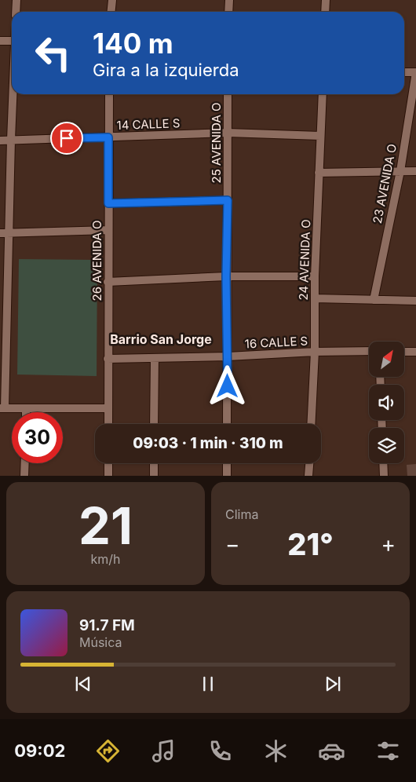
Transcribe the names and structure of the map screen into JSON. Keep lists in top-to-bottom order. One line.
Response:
{"streets":{"street":["14 CALLE S","25 AVENIDA O","23 AVENIDA O","24 AVENIDA O","26 AVENIDA O","16 CALLE S"]},"crossings":[["14 CALLE S","25 AVENIDA O"],["14 CALLE S","24 AVENIDA O"],["14 CALLE S","26 AVENIDA O"],["25 AVENIDA O","16 CALLE S"],["24 AVENIDA O","16 CALLE S"],["26 AVENIDA O","16 CALLE S"]],"districts":["Barrio San Jorge"],"north":"top right","page":{"turn":["140 m","Gira a la izquierda"],"limit":"30","trip":"09:03 · 1 min · 310 m","tile":[["21","km/h"],"Clima"],"heat":["−","21°","+"],"song":["91.7 FM","Música"],"tabs":"09:02"}}
